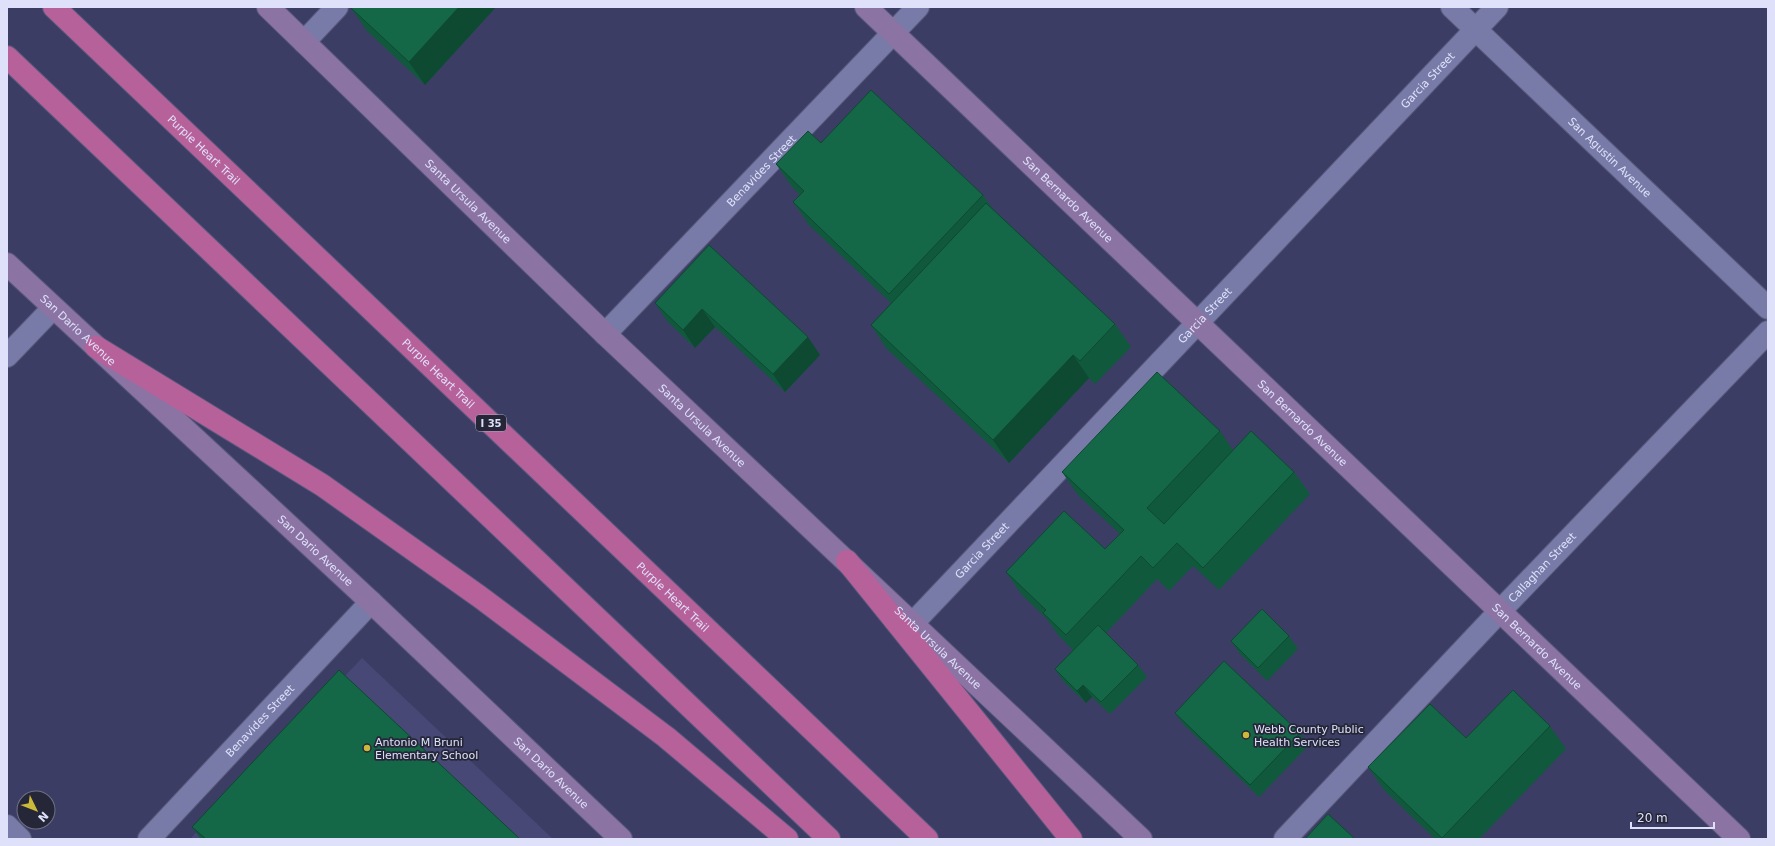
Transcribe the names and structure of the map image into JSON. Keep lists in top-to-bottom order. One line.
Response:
{"streets":{"highway":["Purple Heart Trail","I 35"],"main road":["San Bernardo Avenue","Santa Ursula Avenue","San Dario Avenue"],"street":["Garcia Street","San Agustin Avenue","Benavides Street","Callaghan Street"]},"crossings":[["Garcia Street","San Agustin Avenue"],["Garcia Street","San Bernardo Avenue"],["Garcia Street","Santa Ursula Avenue"],["Benavides Street","San Bernardo Avenue"],["Benavides Street","Santa Ursula Avenue"],["Benavides Street","San Dario Avenue"],["San Bernardo Avenue","Callaghan Street"]],"places":["Webb County Public Health Services","Antonio M Bruni Elementary School"],"scale_bar":"20 m","north":"bottom right"}
